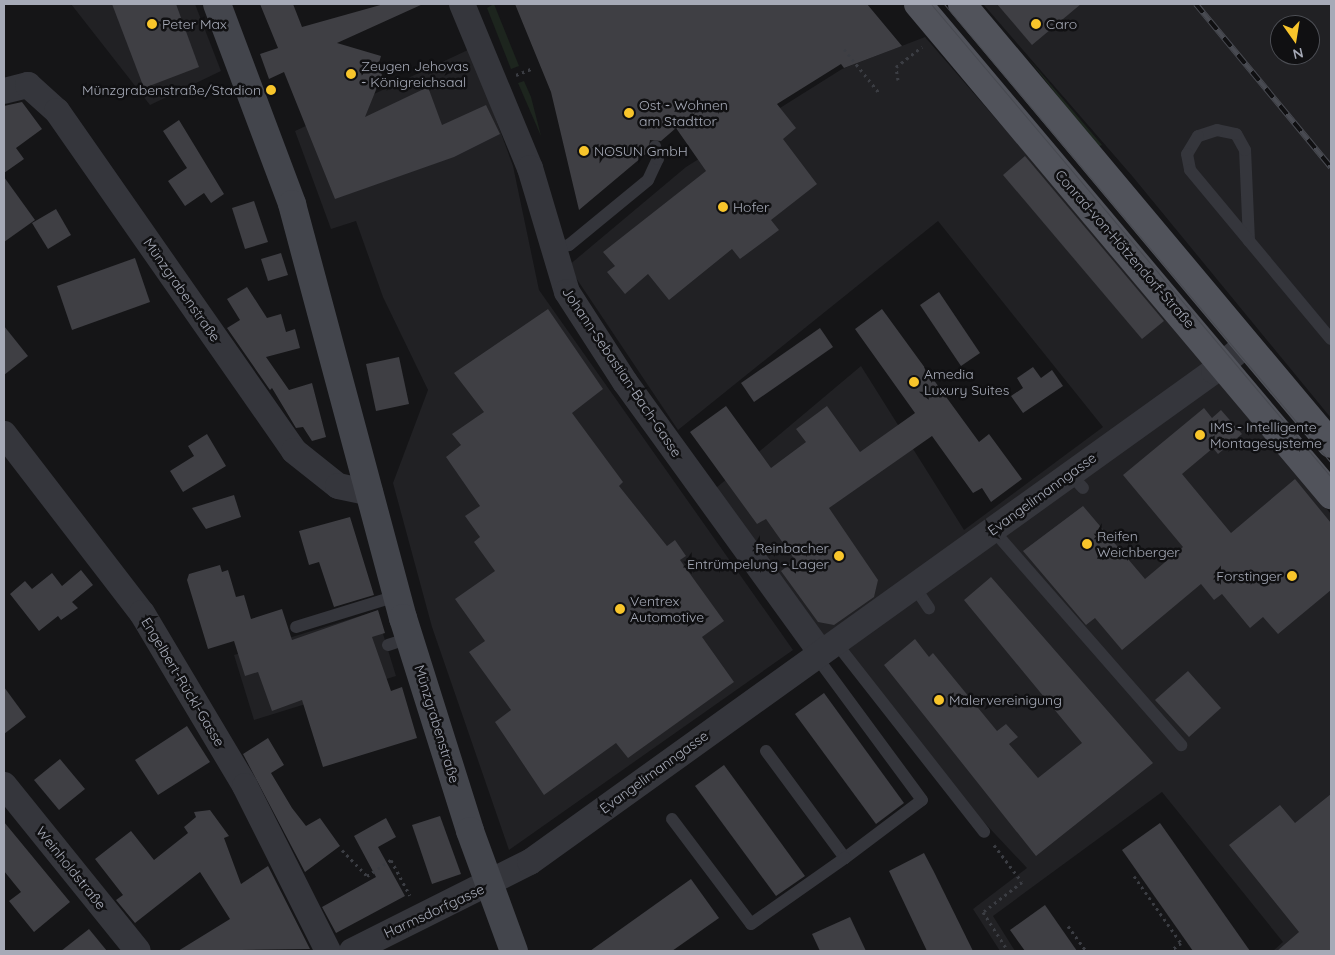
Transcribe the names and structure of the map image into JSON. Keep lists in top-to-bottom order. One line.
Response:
{"streets":{"main road":["Conrad-von-Hötzendorf-Straße","Münzgrabenstraße"],"street":["Johann-Sebastian-Bach-Gasse","Evangelimanngasse","Engelbert-Rückl-Gasse","Weinholdstraße","Harmsdorfgasse"]},"crossings":[["Conrad-von-Hötzendorf-Straße","Evangelimanngasse"],["Münzgrabenstraße","Evangelimanngasse"],["Münzgrabenstraße","Harmsdorfgasse"],["Johann-Sebastian-Bach-Gasse","Evangelimanngasse"],["Evangelimanngasse","Harmsdorfgasse"]],"places":["Peter Max","Caro","Zeugen Jehovas - Königreichsaal","Münzgrabenstraße/Stadion","Ost - Wohnen am Stadttor","NOSUN GmbH","Hofer","Amedia Luxury Suites","IMS - Intelligente Montagesysteme","Reifen Weichberger","Reinbacher Entrümpelung - Lager","Forstinger","Ventrex Automotive","Malervereinigung"],"north":"bottom"}
